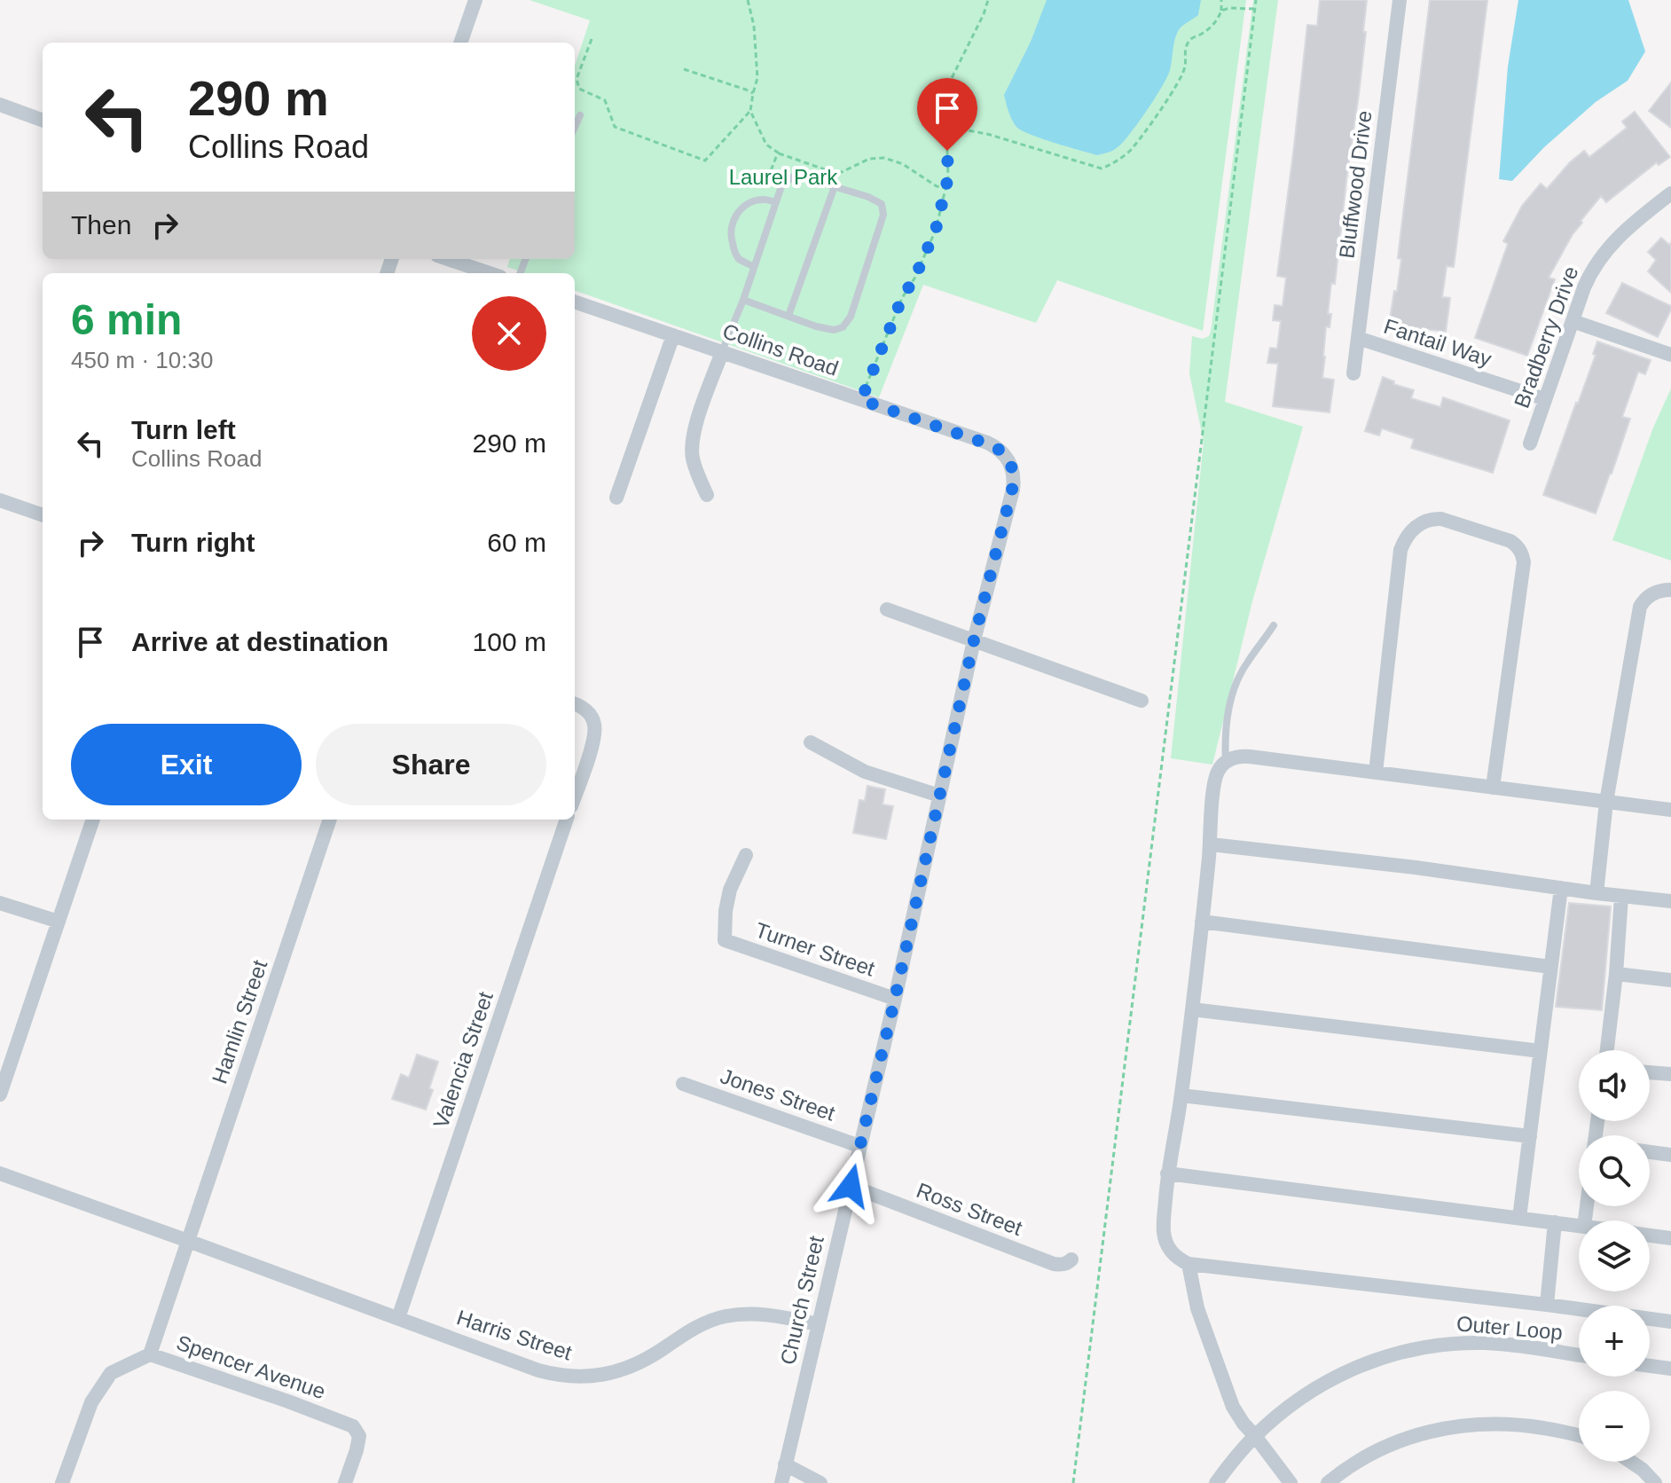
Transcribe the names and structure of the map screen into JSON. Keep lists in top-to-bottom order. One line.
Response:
{"streets":{"street":["Bluffwood Drive","Bradberry Drive","Fantail Way","Collins Road","Turner Street","Hamlin Street","Valencia Street","Jones Street","Ross Street","Church Street","Outer Loop","Harris Street","Spencer Avenue"]},"crossings":[["Bluffwood Drive","Fantail Way"],["Bradberry Drive","Fantail Way"],["Collins Road","Church Street"],["Turner Street","Church Street"],["Hamlin Street","Spencer Avenue"],["Valencia Street","Harris Street"],["Jones Street","Church Street"],["Ross Street","Church Street"],["Church Street","Harris Street"]],"parks":["Laurel Park"],"page":{"turn":["290 m","Collins Road"],"then":"Then","heading":["6 min","450 m · 10:30"],"list":[{"name":"Turn left","note":"Collins Road","value":"290 m"},{"name":"Turn right","value":"60 m"},{"name":"Arrive at destination","value":"100 m"}],"buttons":["Exit","Share"],"map_buttons":["+","−"]}}
